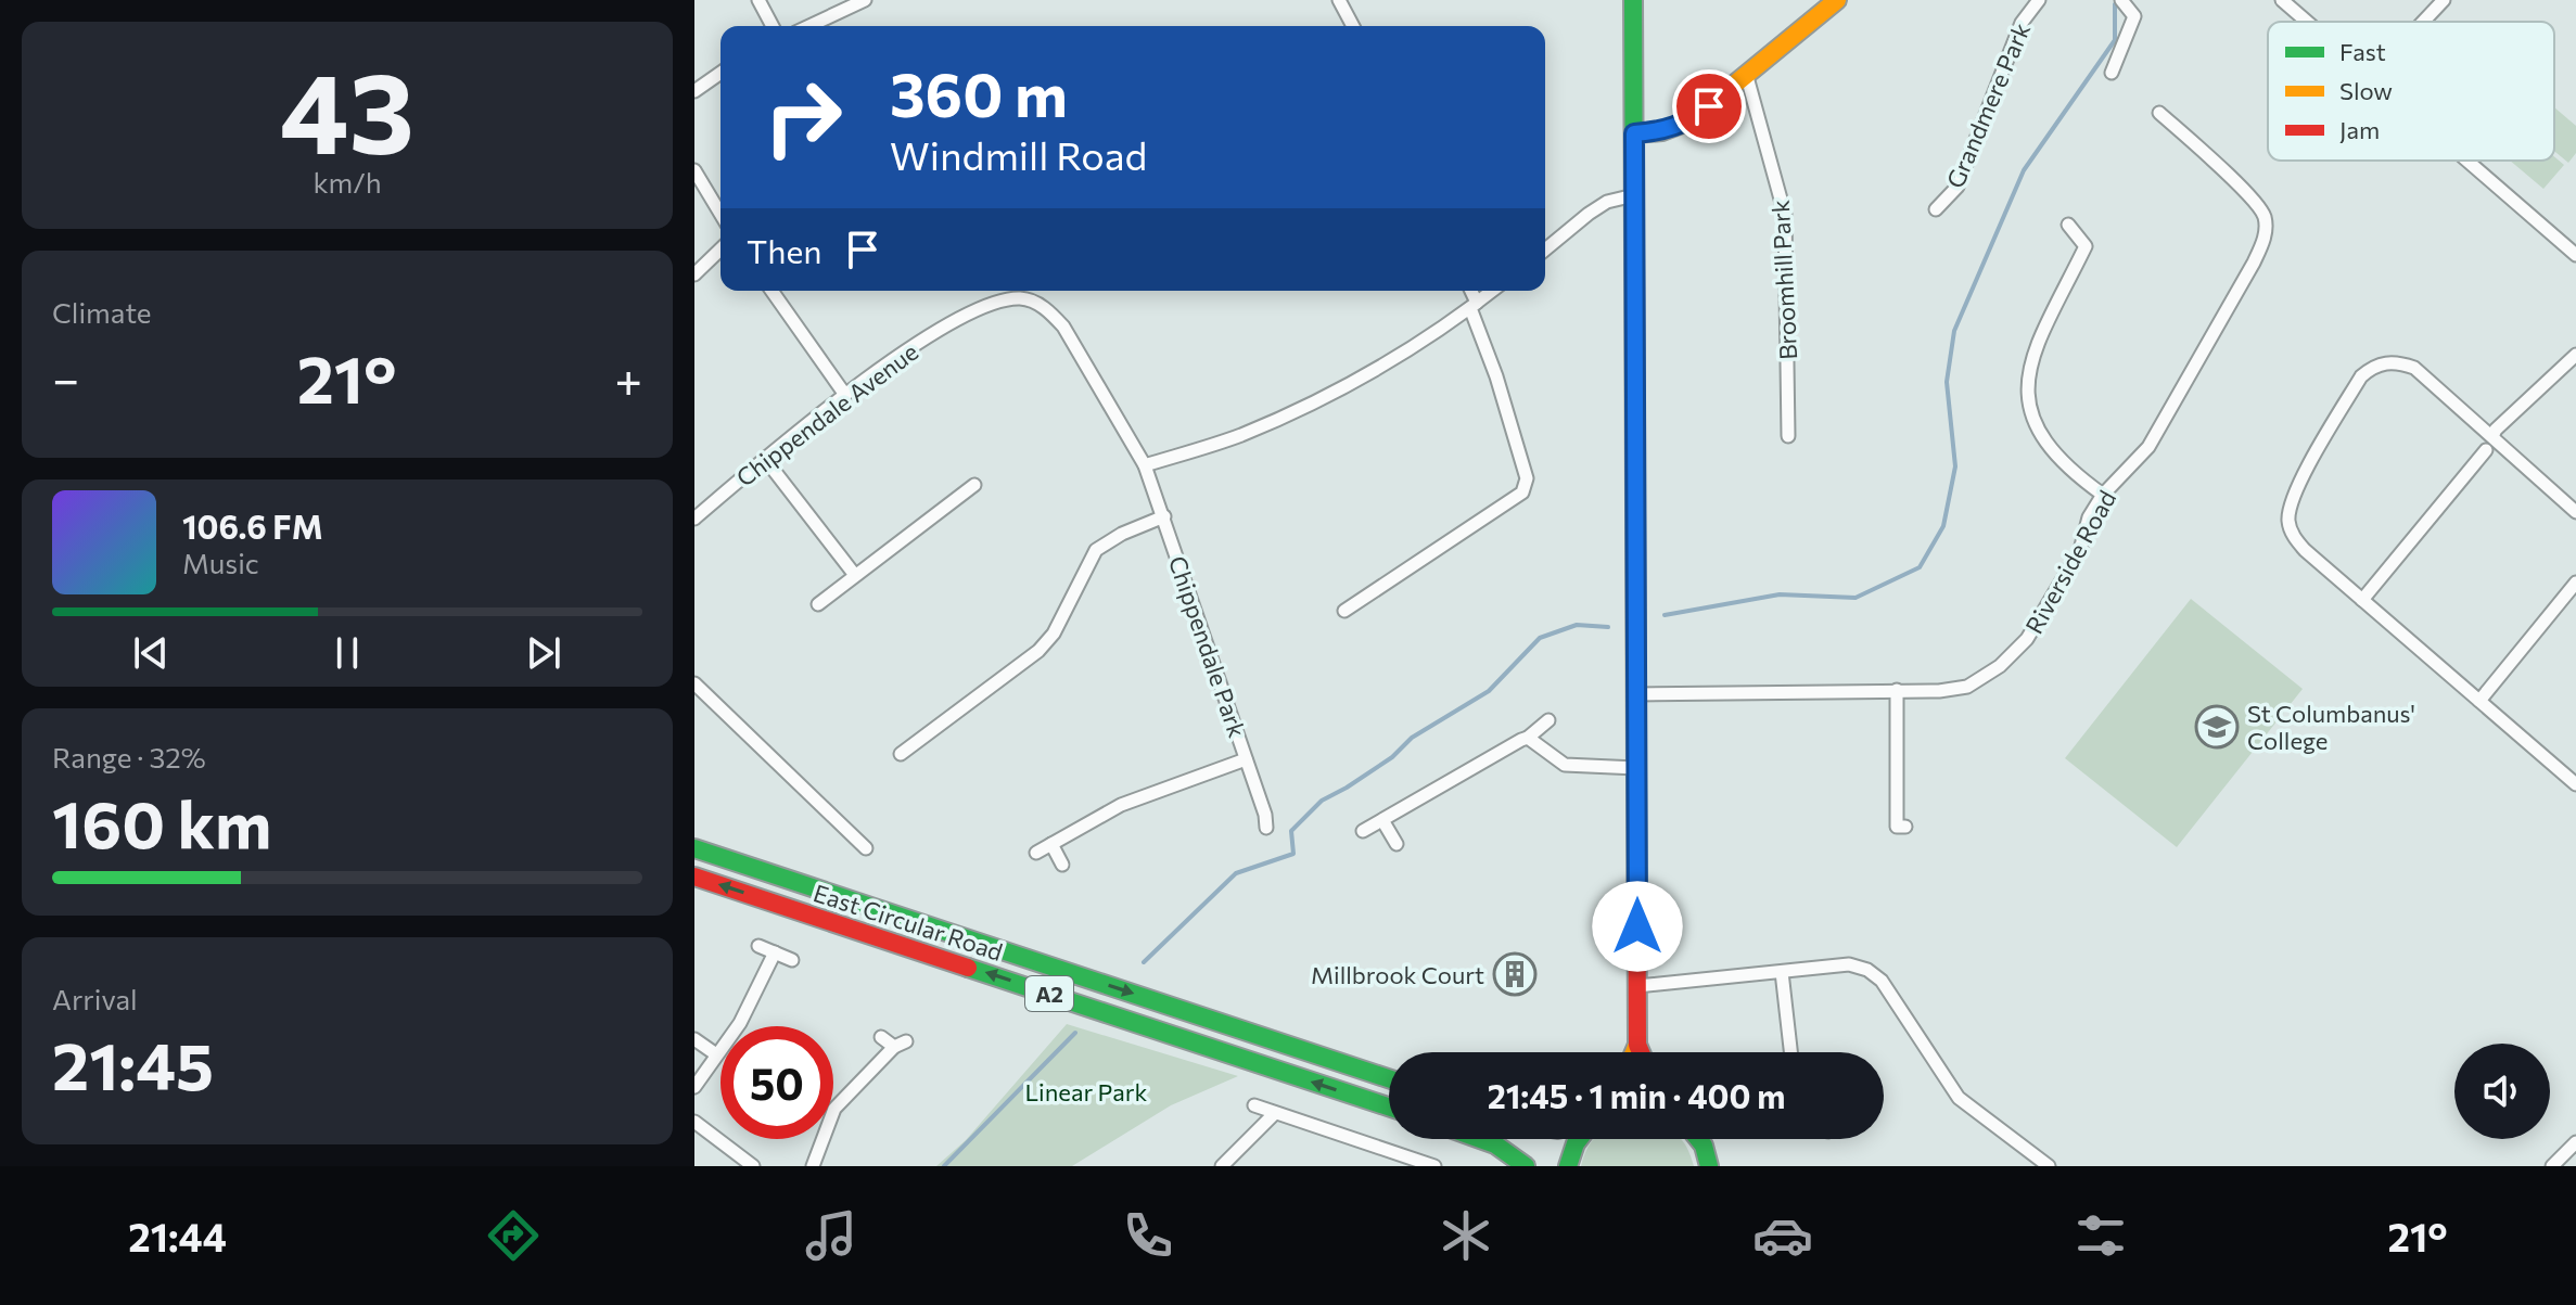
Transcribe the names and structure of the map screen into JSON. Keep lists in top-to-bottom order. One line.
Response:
{"streets":{"main road":["East Circular Road","A2"],"street":["Grandmere Park","Broomhill Park","Chippendale Avenue","Riverside Road","Chippendale Park"]},"crossings":[["Chippendale Avenue","Chippendale Park"]],"parks":["Linear Park"],"places":{"school or university":["St Columbanus' College"],"building":["Millbrook Court"]},"legend":["Fast","Slow","Jam"],"page":{"tile":[["43","km/h"],"Climate",["Range · 32%","160 km"],["Arrival","21:45"]],"turn":["360 m","Windmill Road"],"then":"Then","heat":["−","21°","+"],"song":["106.6 FM","Music"],"limit":"50","trip":"21:45 · 1 min · 400 m","tabs":["21:44","21°"]}}
